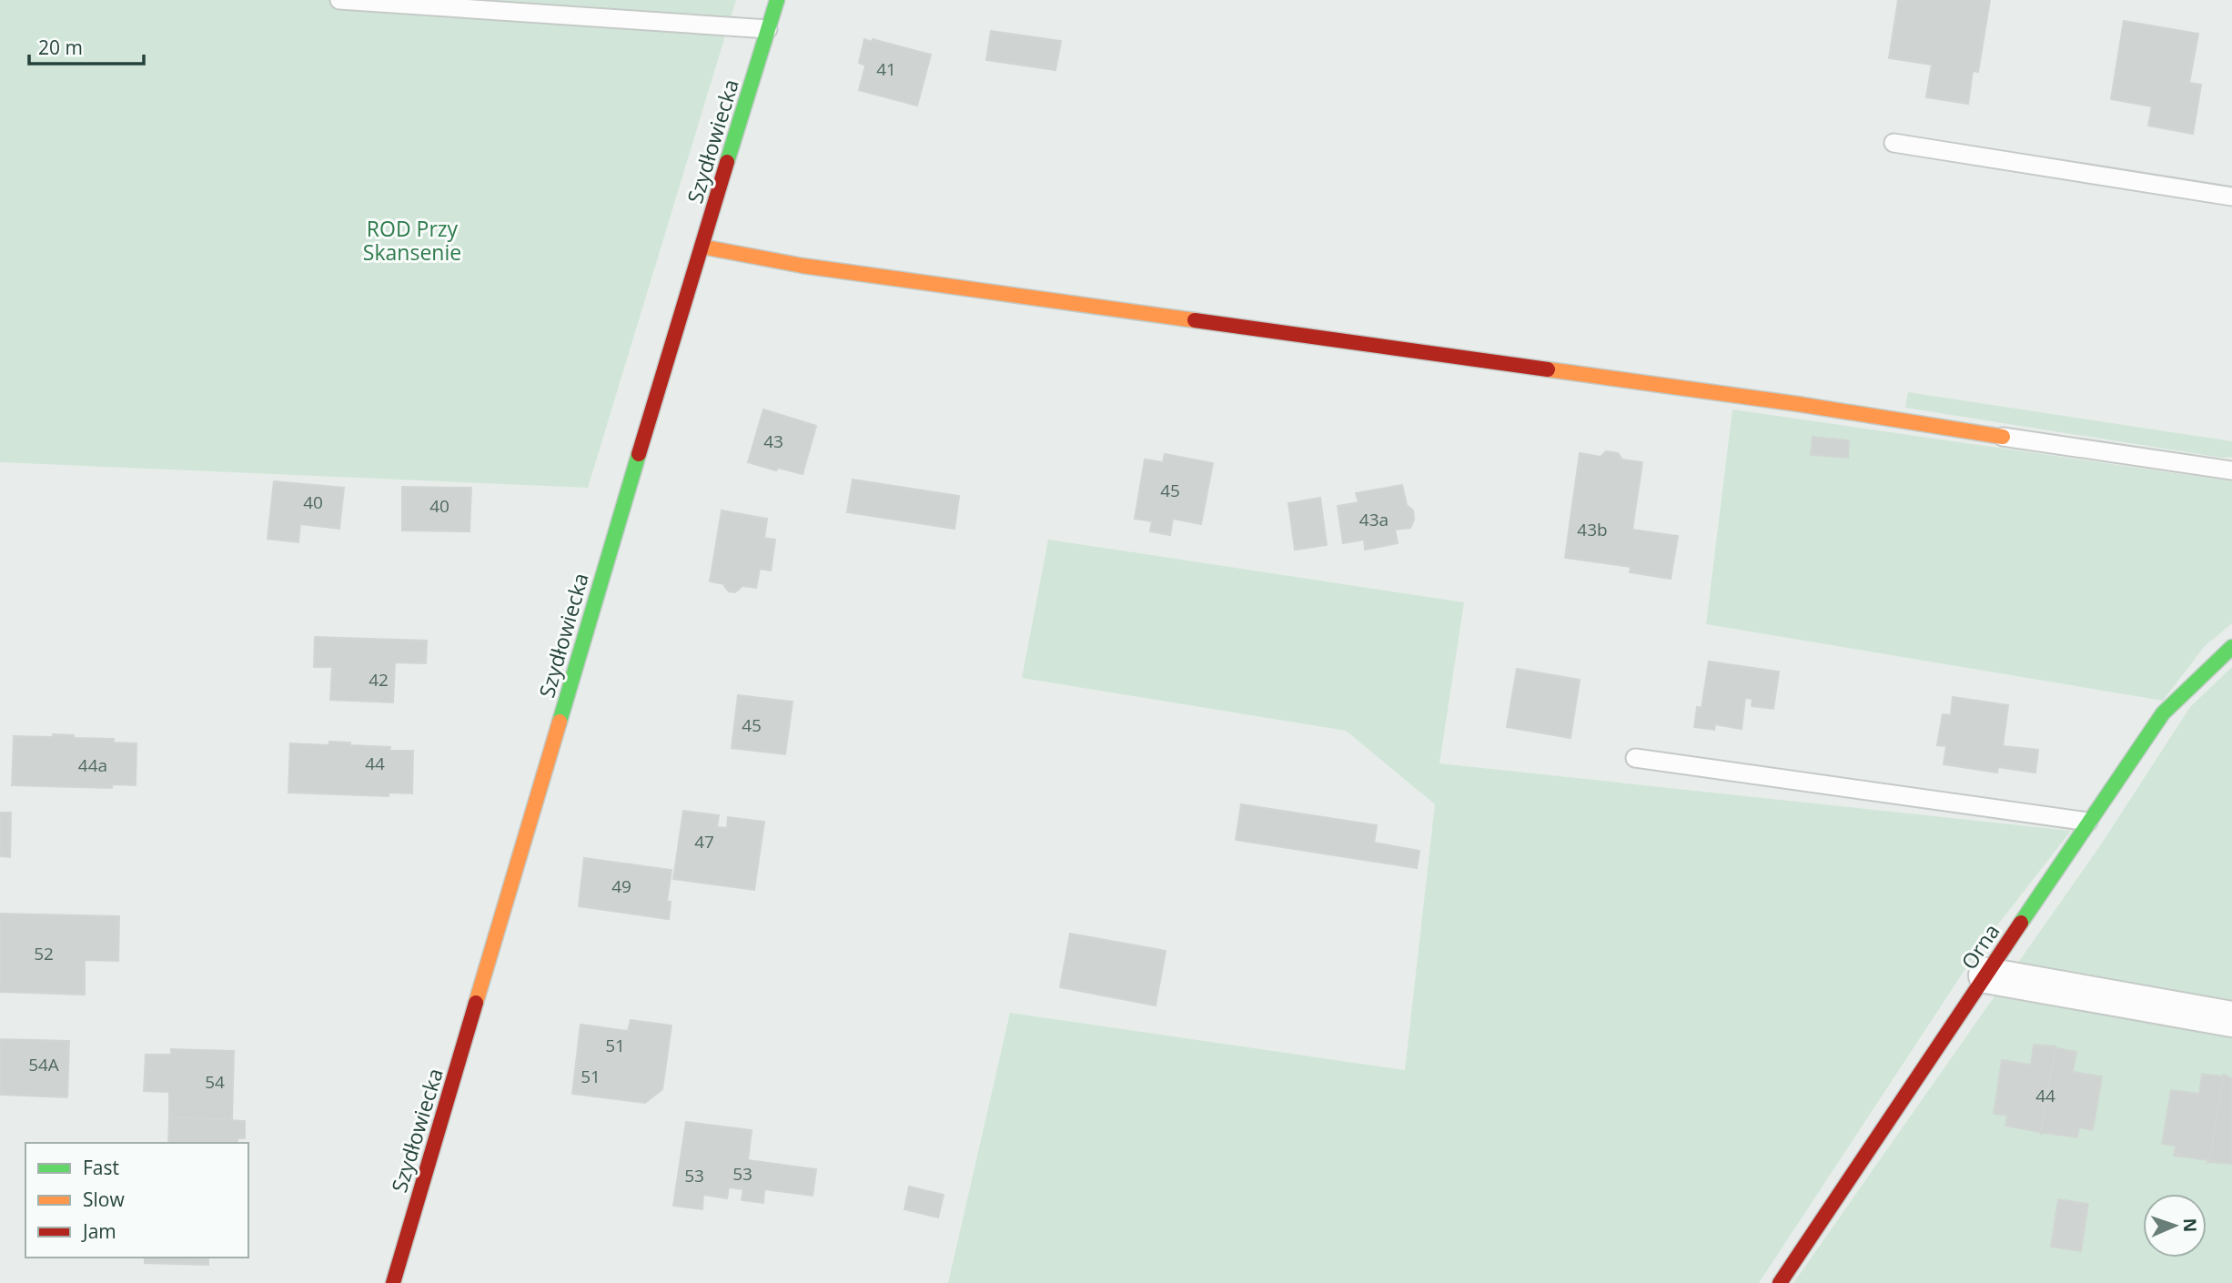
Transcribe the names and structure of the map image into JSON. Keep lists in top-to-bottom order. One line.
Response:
{"streets":{"street":["Szydłowiecka","Orna"]},"parks":["ROD Przy Skansenie"],"house_numbers":["41","43","45","40","40","43a","43b","42","45","44","44a","47","49","52","51","54A","51","54","44","53","53"],"legend":["Fast","Slow","Jam"],"scale_bar":"20 m","north":"right"}
